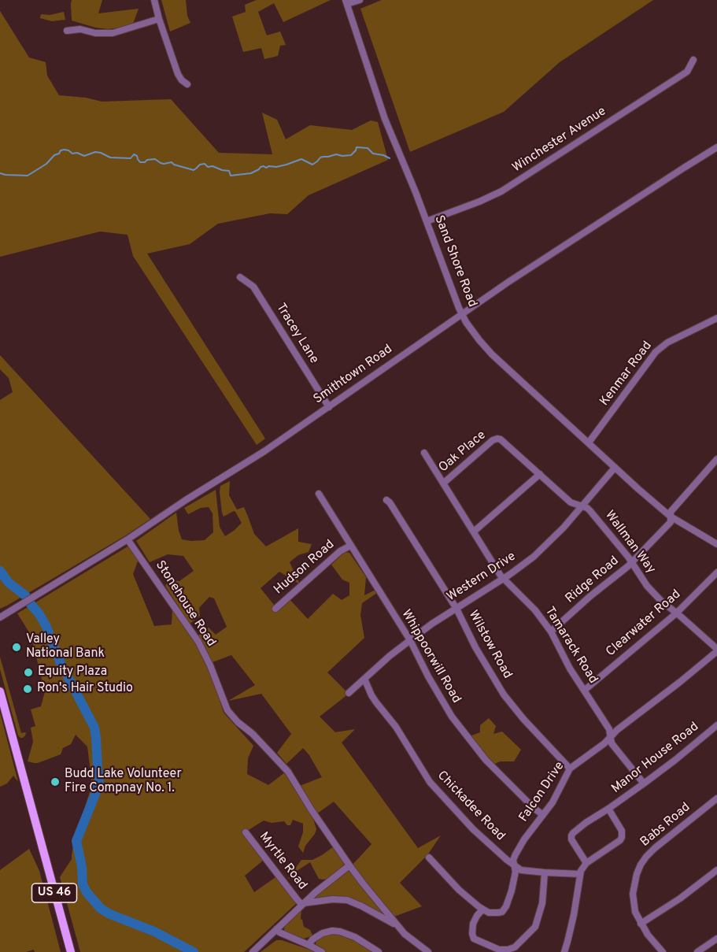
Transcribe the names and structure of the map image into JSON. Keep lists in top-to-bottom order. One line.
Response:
{"streets":{"main road":["US 46"],"street":["Winchester Avenue","Sand Shore Road","Tracey Lane","Kenmar Road","Smithtown Road","Oak Place","Wallman Way","Hudson Road","Western Drive","Ridge Road","Stonehouse Road","Clearwater Road","Wilstow Road","Tamarack Road","Whippoorwill Road","Manor House Road","Falcon Drive","Chickadee Road","Babs Road","Myrtle Road"]},"crossings":[["Winchester Avenue","Sand Shore Road"],["Sand Shore Road","Kenmar Road"],["Sand Shore Road","Smithtown Road"],["Sand Shore Road","Western Drive"],["Sand Shore Road","Ridge Road"],["Tracey Lane","Smithtown Road"],["Smithtown Road","Stonehouse Road"],["Oak Place","Wallman Way"],["Oak Place","Tamarack Road"],["Wallman Way","Western Drive"],["Wallman Way","Ridge Road"],["Wallman Way","Clearwater Road"],["Wallman Way","Falcon Drive"],["Hudson Road","Whippoorwill Road"],["Western Drive","Wilstow Road"],["Western Drive","Tamarack Road"],["Western Drive","Whippoorwill Road"],["Western Drive","Chickadee Road"],["Ridge Road","Tamarack Road"],["Clearwater Road","Tamarack Road"],["Wilstow Road","Falcon Drive"],["Tamarack Road","Manor House Road"],["Tamarack Road","Falcon Drive"],["Whippoorwill Road","Falcon Drive"],["Manor House Road","Chickadee Road"],["Falcon Drive","Chickadee Road"]],"places":["Valley National Bank","Equity Plaza","Ron's Hair Studio","Budd Lake Volunteer Fire Compnay No. 1."]}
